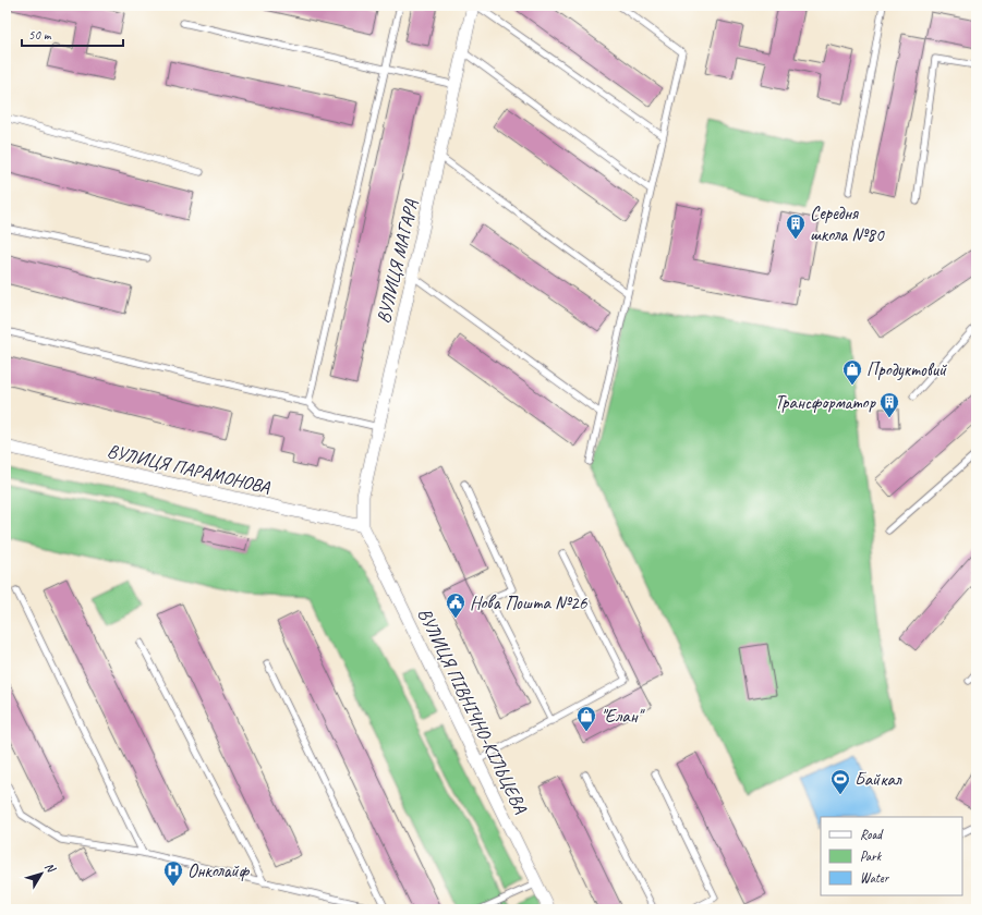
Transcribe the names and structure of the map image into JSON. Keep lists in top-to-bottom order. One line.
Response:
{"streets":{"street":["ВУЛИЦЯ МАГАРА","ВУЛИЦЯ ПАРАМОНОВА","ВУЛИЦЯ ПІВНІЧНО-КІЛЬЦЕВА"]},"crossings":[["ВУЛИЦЯ МАГАРА","ВУЛИЦЯ ПАРАМОНОВА"],["ВУЛИЦЯ МАГАРА","ВУЛИЦЯ ПІВНІЧНО-КІЛЬЦЕВА"],["ВУЛИЦЯ ПАРАМОНОВА","ВУЛИЦЯ ПІВНІЧНО-КІЛЬЦЕВА"]],"places":{"building":["Середня школа №80","Трансформатор"],"shop":["Продуктовий","\"Елан\""],"public building":["Нова Пошта №26"],"sports":["Байкал"],"hospital":["Онколайф"]},"legend":["Road","Park","Water"],"scale_bar":"50 m","north":"top right"}
